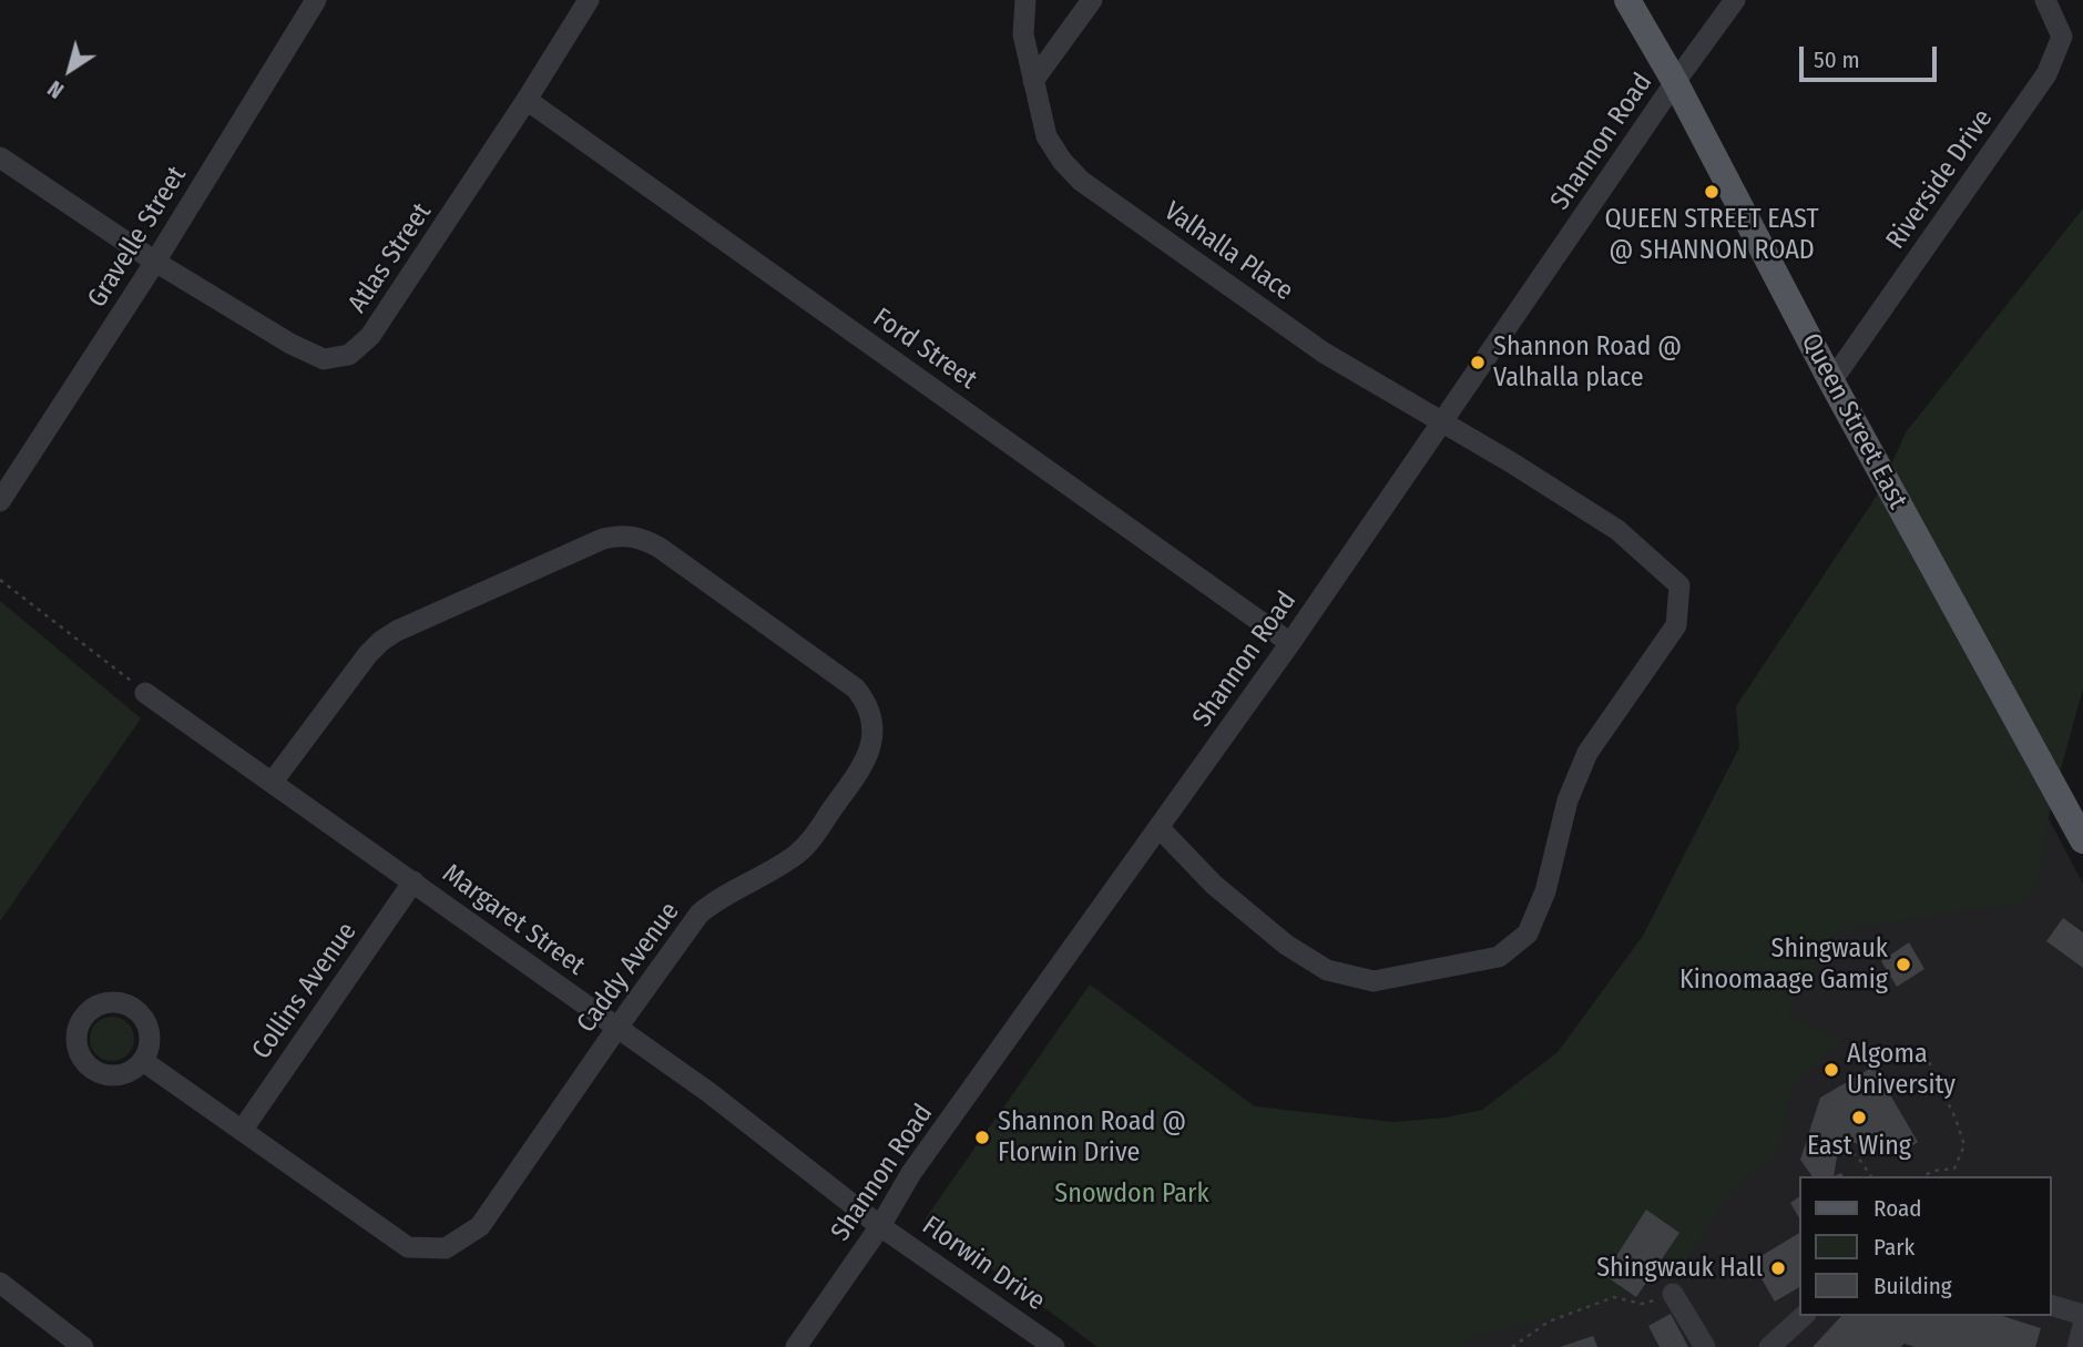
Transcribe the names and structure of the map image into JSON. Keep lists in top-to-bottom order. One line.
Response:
{"streets":{"main road":["Queen Street East"],"street":["Shannon Road","Riverside Drive","Gravelle Street","Valhalla Place","Atlas Street","Ford Street","Margaret Street","Caddy Avenue","Collins Avenue","Florwin Drive"]},"crossings":[["Shannon Road","Valhalla Place"],["Shannon Road","Ford Street"],["Shannon Road","Queen Street East"],["Shannon Road","Margaret Street"],["Shannon Road","Florwin Drive"],["Riverside Drive","Queen Street East"],["Gravelle Street","Atlas Street"],["Atlas Street","Ford Street"],["Margaret Street","Caddy Avenue"],["Margaret Street","Collins Avenue"],["Margaret Street","Florwin Drive"],["Caddy Avenue","Collins Avenue"]],"parks":["Snowdon Park"],"places":["QUEEN STREET EAST @ SHANNON ROAD","Shannon Road @ Valhalla place","Shingwauk Kinoomaage Gamig","Algoma University","East Wing","Shannon Road @ Florwin Drive","Shingwauk Hall"],"legend":["Road","Park","Building"],"scale_bar":"50 m","north":"bottom left"}
